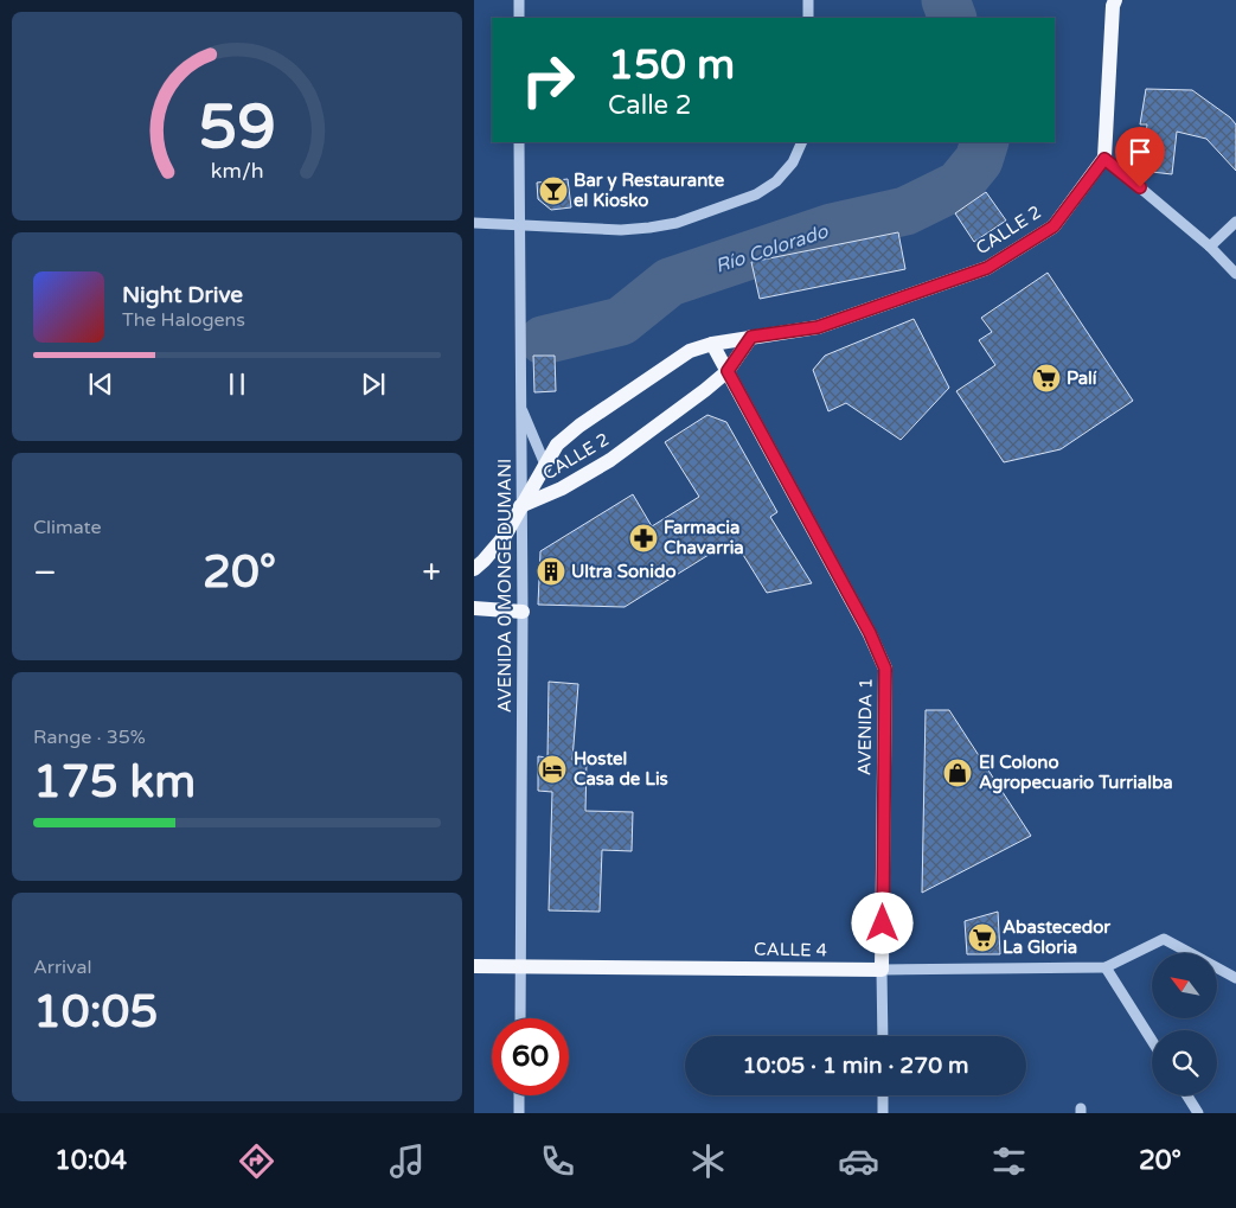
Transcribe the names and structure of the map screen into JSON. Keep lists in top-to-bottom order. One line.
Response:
{"streets":{"main road":["CALLE 2","AVENIDA 1","CALLE 4"],"street":["AVENIDA 0 MONGE DUMANI"]},"crossings":[["CALLE 2","AVENIDA 0 MONGE DUMANI"],["CALLE 2","AVENIDA 1"],["AVENIDA 0 MONGE DUMANI","CALLE 4"],["AVENIDA 1","CALLE 4"]],"water":["Río Colorado"],"places":{"bar":["Bar y Restaurante el Kiosko"],"supermarket":["Palí","Abastecedor La Gloria"],"pharmacy":["Farmacia Chavarria"],"building":["Ultra Sonido"],"hotel":["Hostel Casa de Lis"],"shop":["El Colono Agropecuario Turrialba"]},"north":"top left","page":{"turn":["150 m","Calle 2"],"song":["Night Drive","The Halogens"],"tile":["Climate",["Range · 35%","175 km"],["Arrival","10:05"]],"heat":["−","20°","+"],"limit":"60","trip":"10:05 · 1 min · 270 m","tabs":["10:04","20°"],"gauge":["59","km/h"]}}
